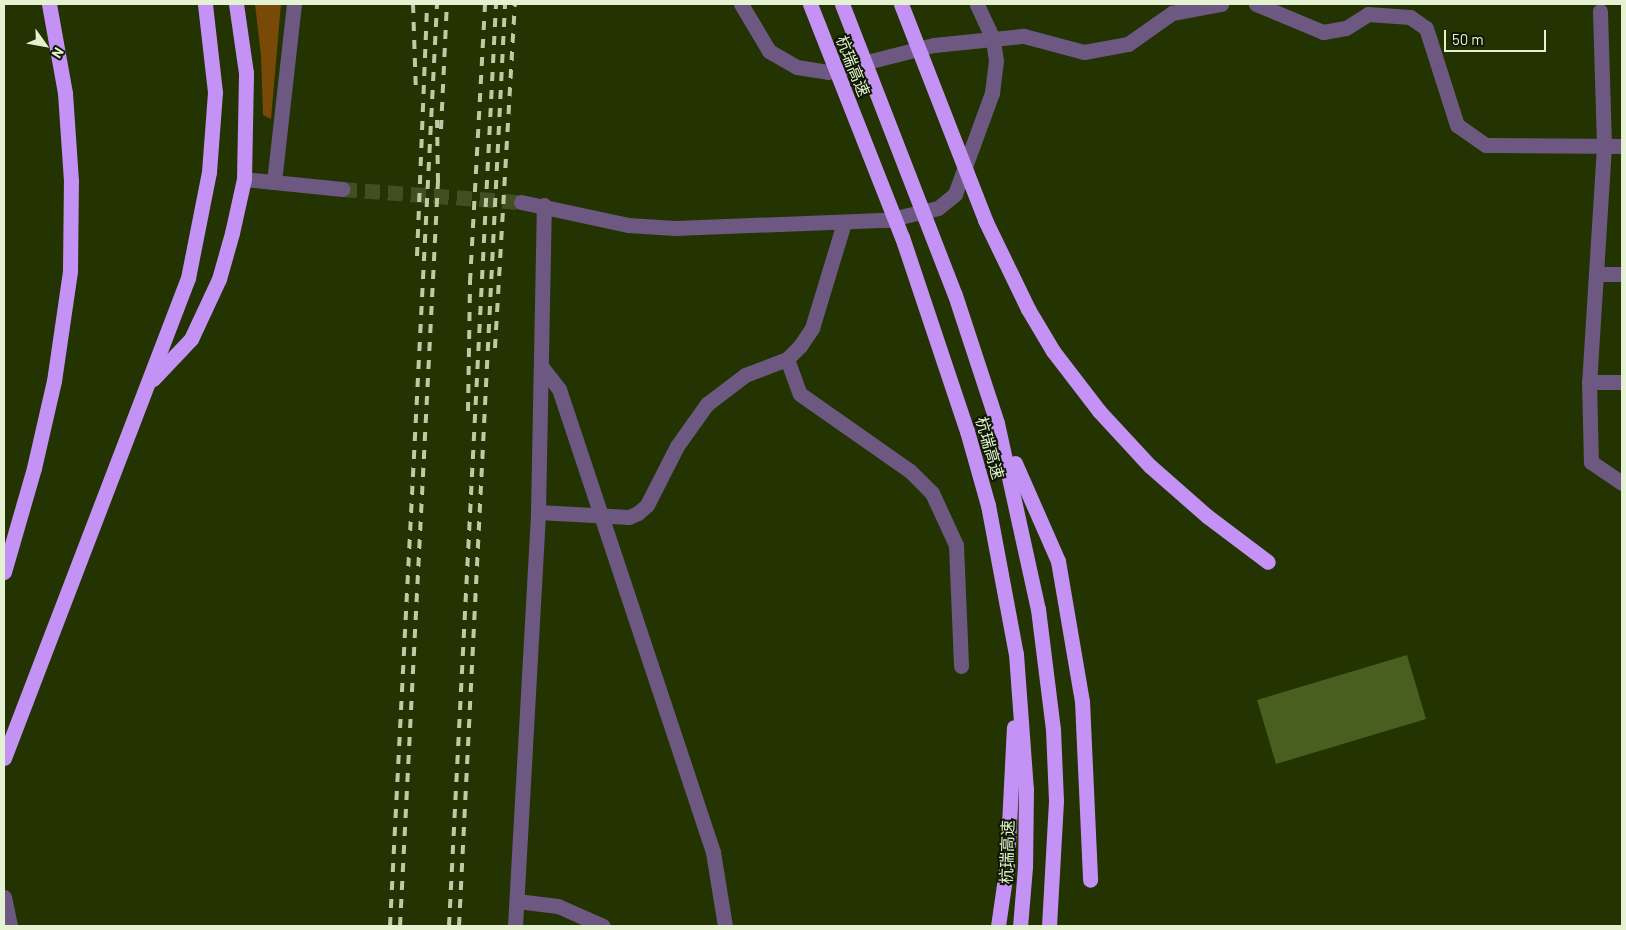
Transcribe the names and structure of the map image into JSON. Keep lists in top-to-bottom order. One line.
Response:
{"streets":{"highway":["杭瑞高速"]},"scale_bar":"50 m","north":"bottom right"}
